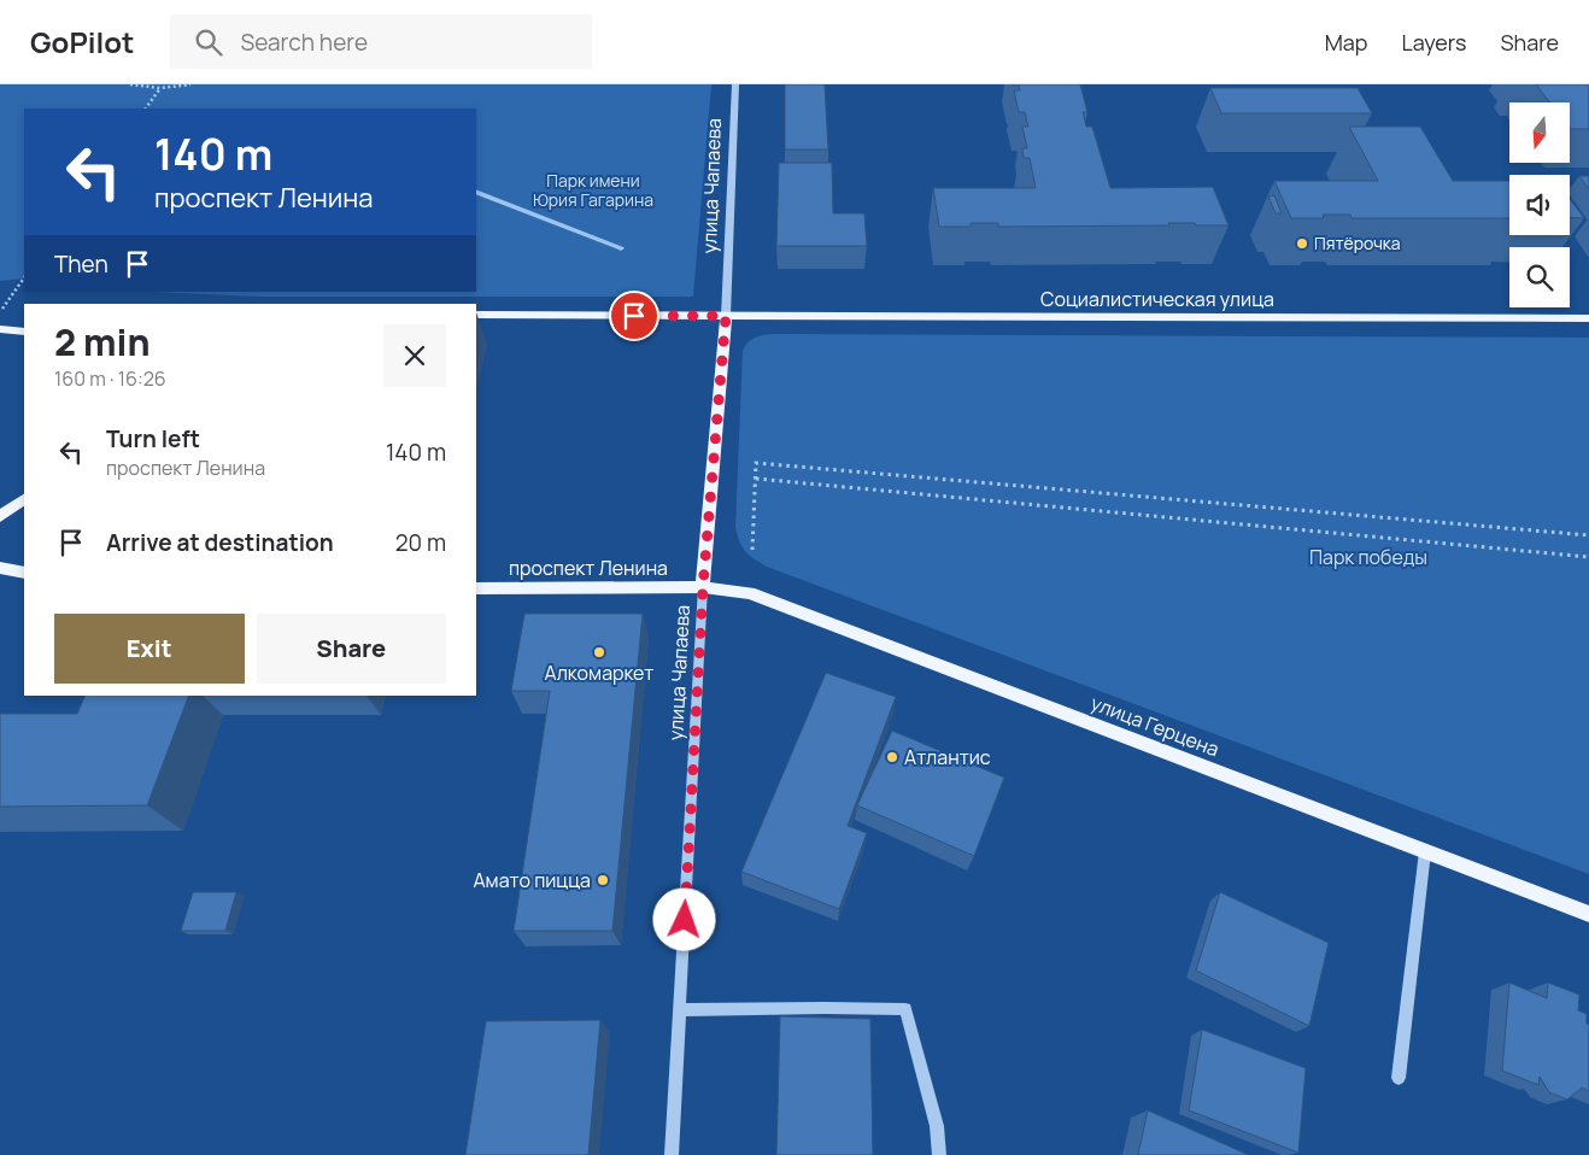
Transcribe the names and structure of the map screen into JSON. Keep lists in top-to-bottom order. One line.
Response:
{"streets":{"main road":["улица Чапаева","Социалистическая улица","проспект Ленина","улица Герцена"]},"crossings":[["улица Чапаева","Социалистическая улица"],["улица Чапаева","проспект Ленина"],["улица Чапаева","улица Герцена"],["проспект Ленина","улица Герцена"]],"parks":["Парк имени Юрия Гагарина","Парк победы"],"places":["Пятёрочка","Алкомаркет","Атлантис","Амато пицца"],"north":"bottom","page":{"header":"GoPilot","search":"Search here","nav":["Map","Layers","Share"],"turn":["140 m","проспект Ленина"],"then":"Then","heading":["2 min","160 m · 16:26"],"list":[{"name":"Turn left","note":"проспект Ленина","value":"140 m"},{"name":"Arrive at destination","value":"20 m"}],"buttons":["Exit","Share"]}}
